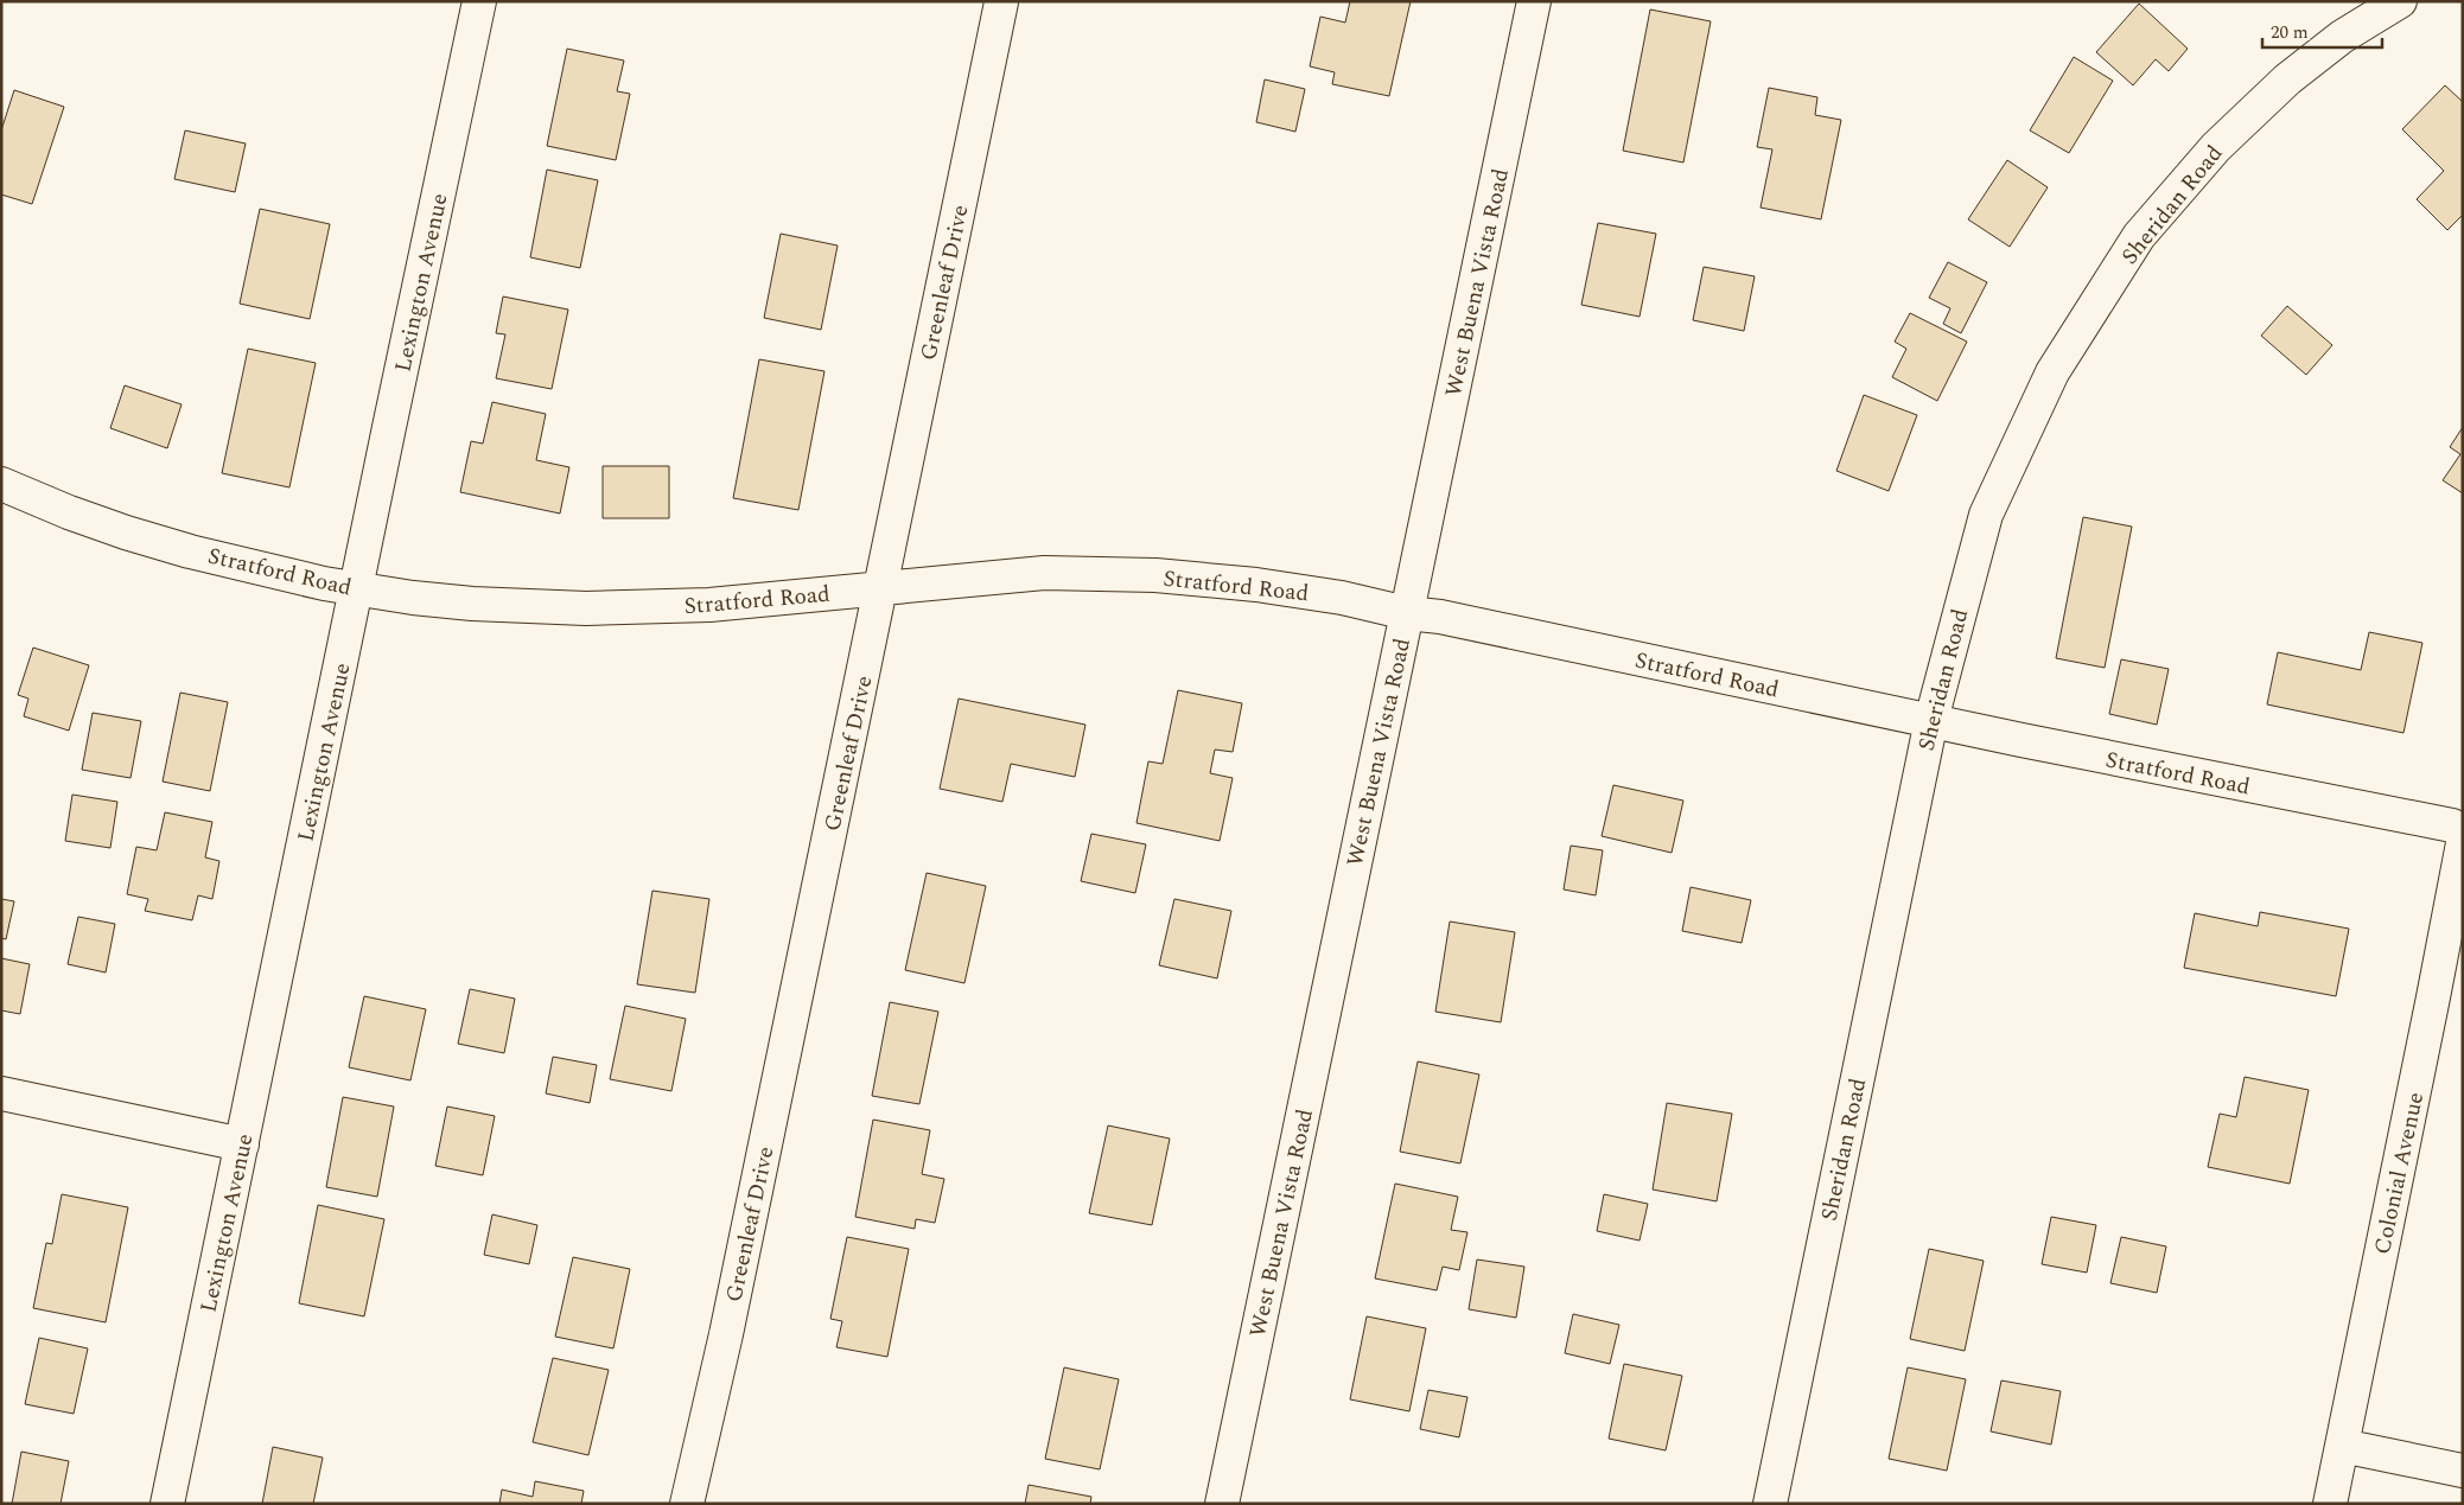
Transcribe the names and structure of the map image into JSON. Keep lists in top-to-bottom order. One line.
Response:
{"streets":{"street":["Sheridan Road","Lexington Avenue","Greenleaf Drive","West Buena Vista Road","Stratford Road","Colonial Avenue"]},"crossings":[["Sheridan Road","Stratford Road"],["Lexington Avenue","Stratford Road"],["Greenleaf Drive","Stratford Road"],["West Buena Vista Road","Stratford Road"]],"scale_bar":"20 m"}
